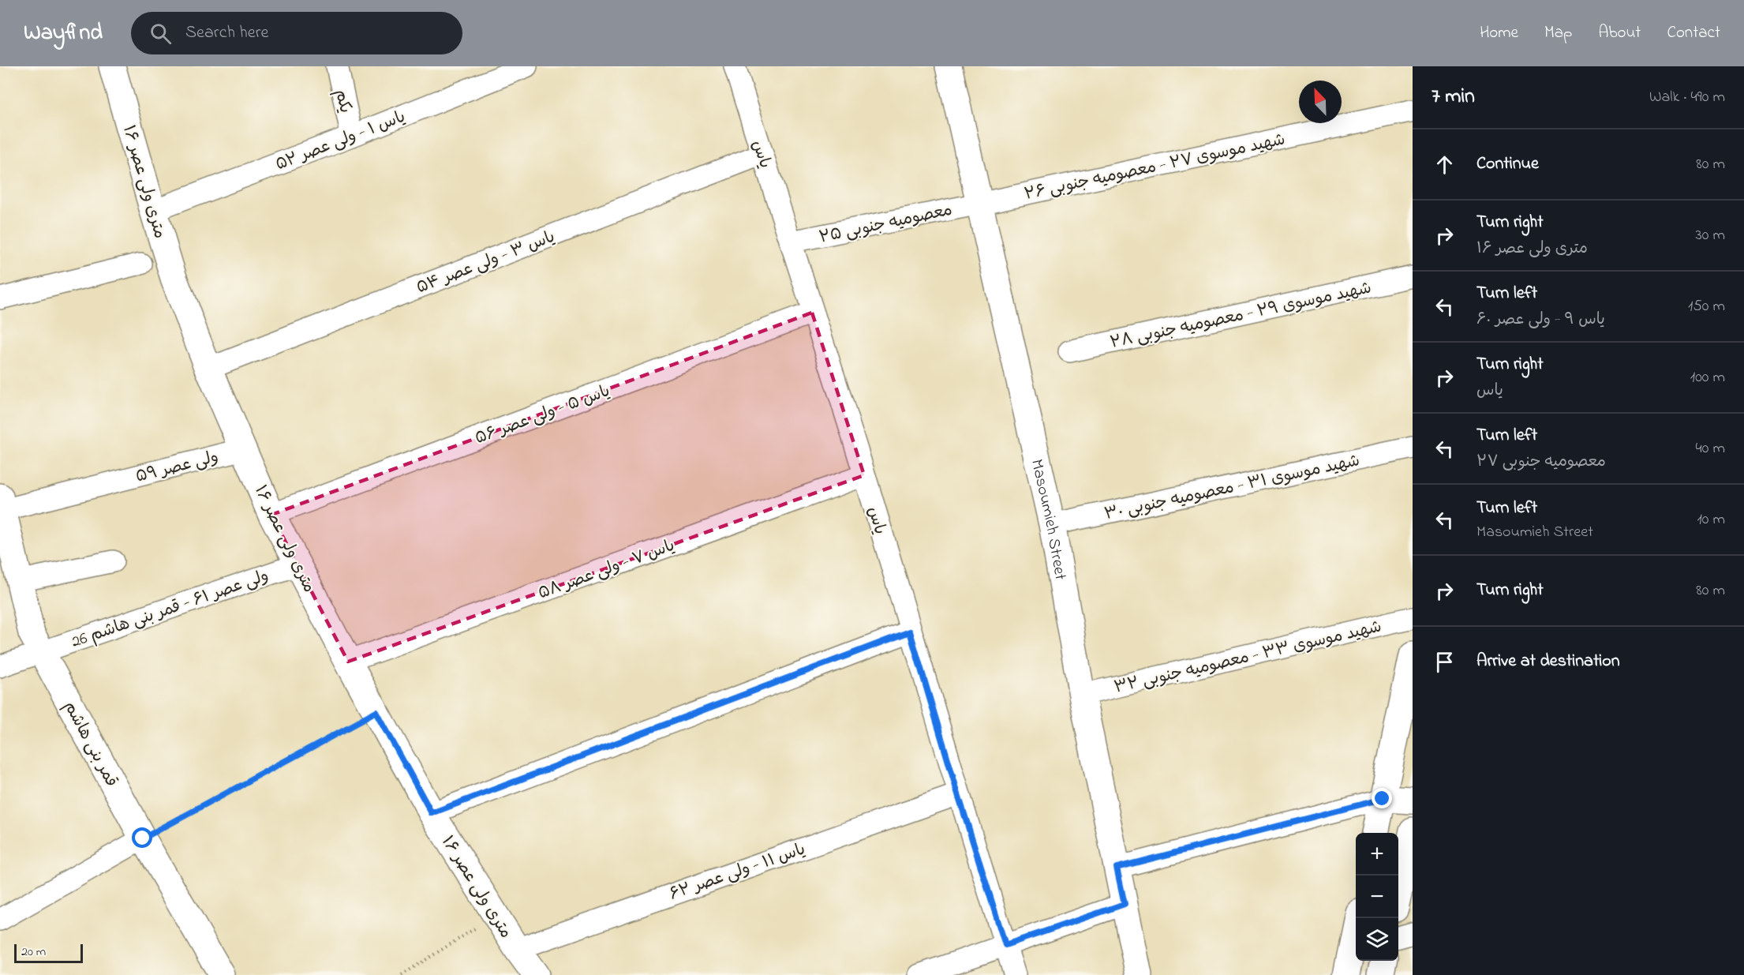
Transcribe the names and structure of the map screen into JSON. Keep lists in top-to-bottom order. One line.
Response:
{"streets":{"street":["یکم","یاس ۱ - ولی عصر ۵۲","یاس","شهید موسوی ۲۷ - معصومیه جنوبی ۲۶","۱۶ متری ولی عصر","معصومیه جنوبی ۲۵","یاس ۳ - ولی عصر ۵۴","شهید موسوی ۲۹ - معصومیه جنوبی ۲۸","یاس ۵ - ولی عصر ۵۶","ولی عصر ۵۹","شهید موسوی ۳۱ - معصومیه جنوبی ۳۰","Masoumieh Street","یاس ۷ - ولی عصر ۵۸","ولی عصر ۶۱ - قمر بنی هاشم 26","شهید موسوی ۳۳ - معصومیه جنوبی ۳۲","قمر بنی هاشم","یاس ۱۱ - ولی عصر ۶۲"]},"crossings":[["یکم","یاس ۱ - ولی عصر ۵۲"],["یاس ۱ - ولی عصر ۵۲","۱۶ متری ولی عصر"],["یاس","معصومیه جنوبی ۲۵"],["یاس","یاس ۳ - ولی عصر ۵۴"],["یاس","یاس ۵ - ولی عصر ۵۶"],["یاس","یاس ۷ - ولی عصر ۵۸"],["یاس","یاس ۱۱ - ولی عصر ۶۲"],["شهید موسوی ۲۷ - معصومیه جنوبی ۲۶","معصومیه جنوبی ۲۵"],["شهید موسوی ۲۷ - معصومیه جنوبی ۲۶","Masoumieh Street"],["۱۶ متری ولی عصر","یاس ۳ - ولی عصر ۵۴"],["۱۶ متری ولی عصر","یاس ۵ - ولی عصر ۵۶"],["۱۶ متری ولی عصر","ولی عصر ۵۹"],["۱۶ متری ولی عصر","یاس ۷ - ولی عصر ۵۸"],["۱۶ متری ولی عصر","ولی عصر ۶۱ - قمر بنی هاشم 26"],["۱۶ متری ولی عصر","یاس ۱۱ - ولی عصر ۶۲"],["معصومیه جنوبی ۲۵","Masoumieh Street"],["ولی عصر ۵۹","قمر بنی هاشم"],["شهید موسوی ۳۱ - معصومیه جنوبی ۳۰","Masoumieh Street"],["Masoumieh Street","شهید موسوی ۳۳ - معصومیه جنوبی ۳۲"],["ولی عصر ۶۱ - قمر بنی هاشم 26","قمر بنی هاشم"]],"scale_bar":"20 m","north":"top left","page":{"header":"Wayfind","search":"Search here","nav":["Home","Map","About","Contact"],"heading":["7 min","Walk · 490 m"],"list":[["Continue","80 m"],["Turn right","۱۶ متری ولی عصر","30 m"],["Turn left","یاس ۹ - ولی عصر ۶۰","150 m"],["Turn right","یاس","100 m"],["Turn left","معصومیه جنوبی ۲۷","40 m"],["Turn left","Masoumieh Street","10 m"],["Turn right","80 m"],"Arrive at destination"],"map_buttons":["+","−"],"scale":"20 m"}}
